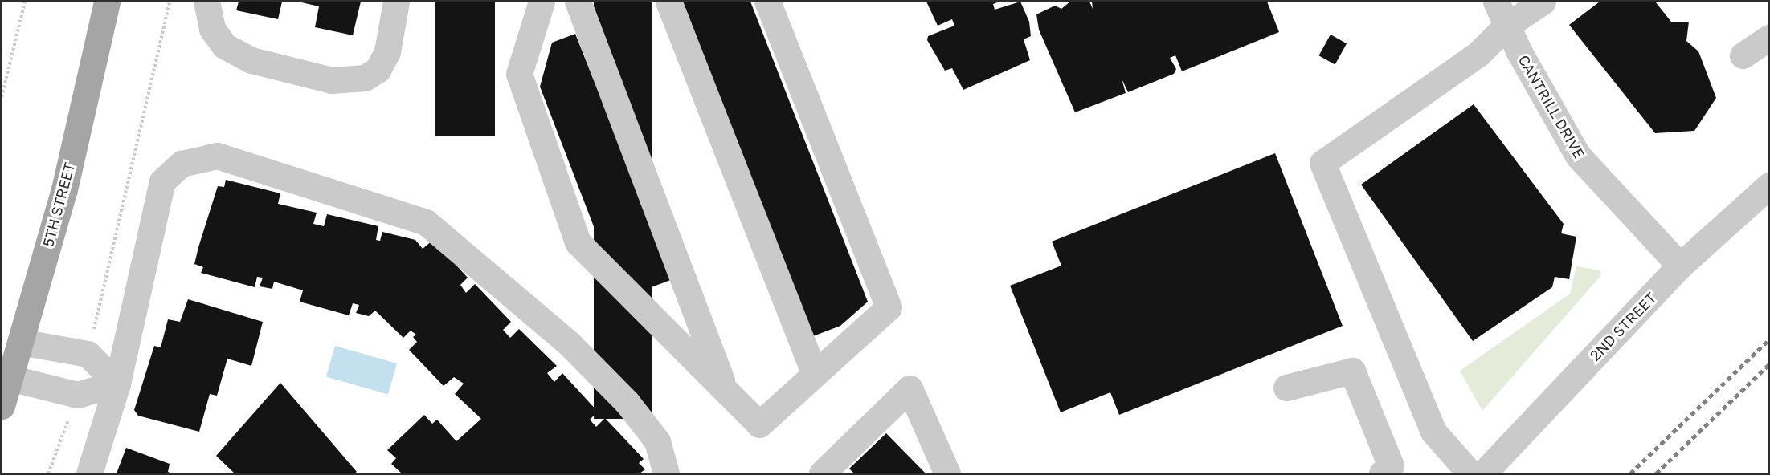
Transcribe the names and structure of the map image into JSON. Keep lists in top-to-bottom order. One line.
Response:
{"streets":{"main road":["5TH STREET"],"street":["CANTRILL DRIVE","2ND STREET"]},"crossings":[["CANTRILL DRIVE","2ND STREET"]]}
